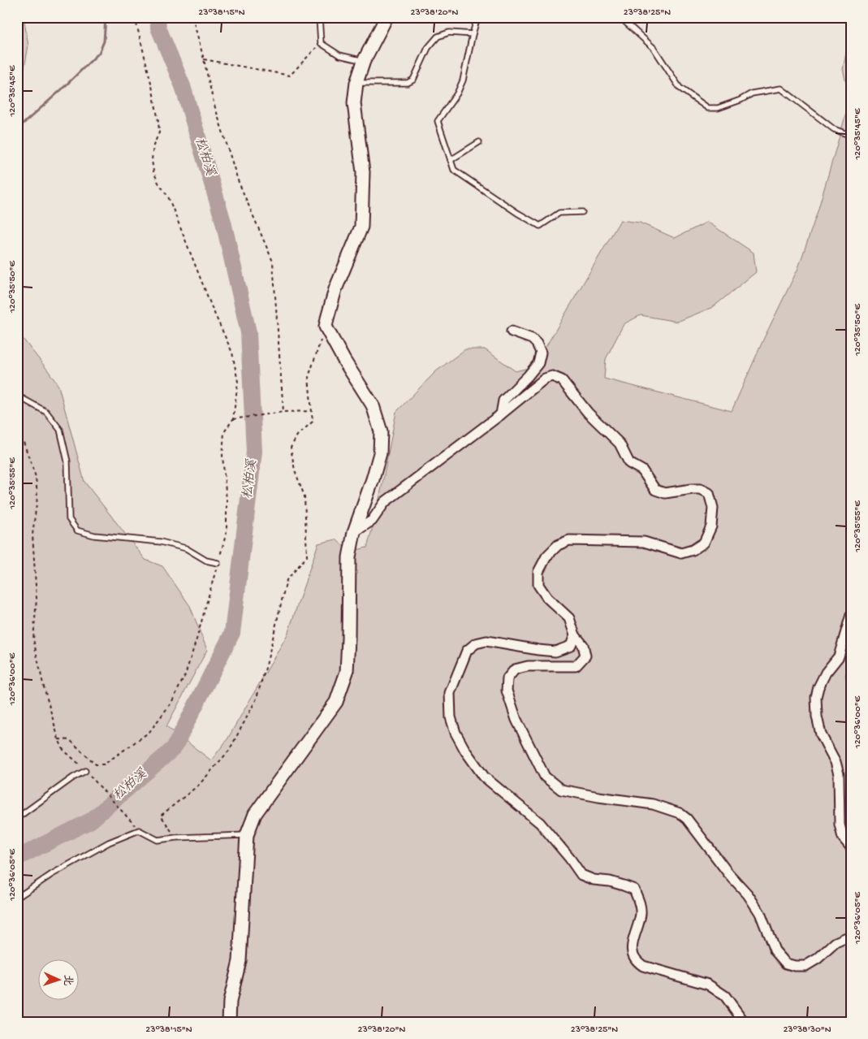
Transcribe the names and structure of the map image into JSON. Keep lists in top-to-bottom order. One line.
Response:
{"water":["松柏溪"],"north":"right","coordinates":["23°38'15\"N","23°38'20\"N","23°38'25\"N","120°35'45\"E","120°35'50\"E","120°35'55\"E","120°36'00\"E","120°36'05\"E","23°38'30\"N"]}
